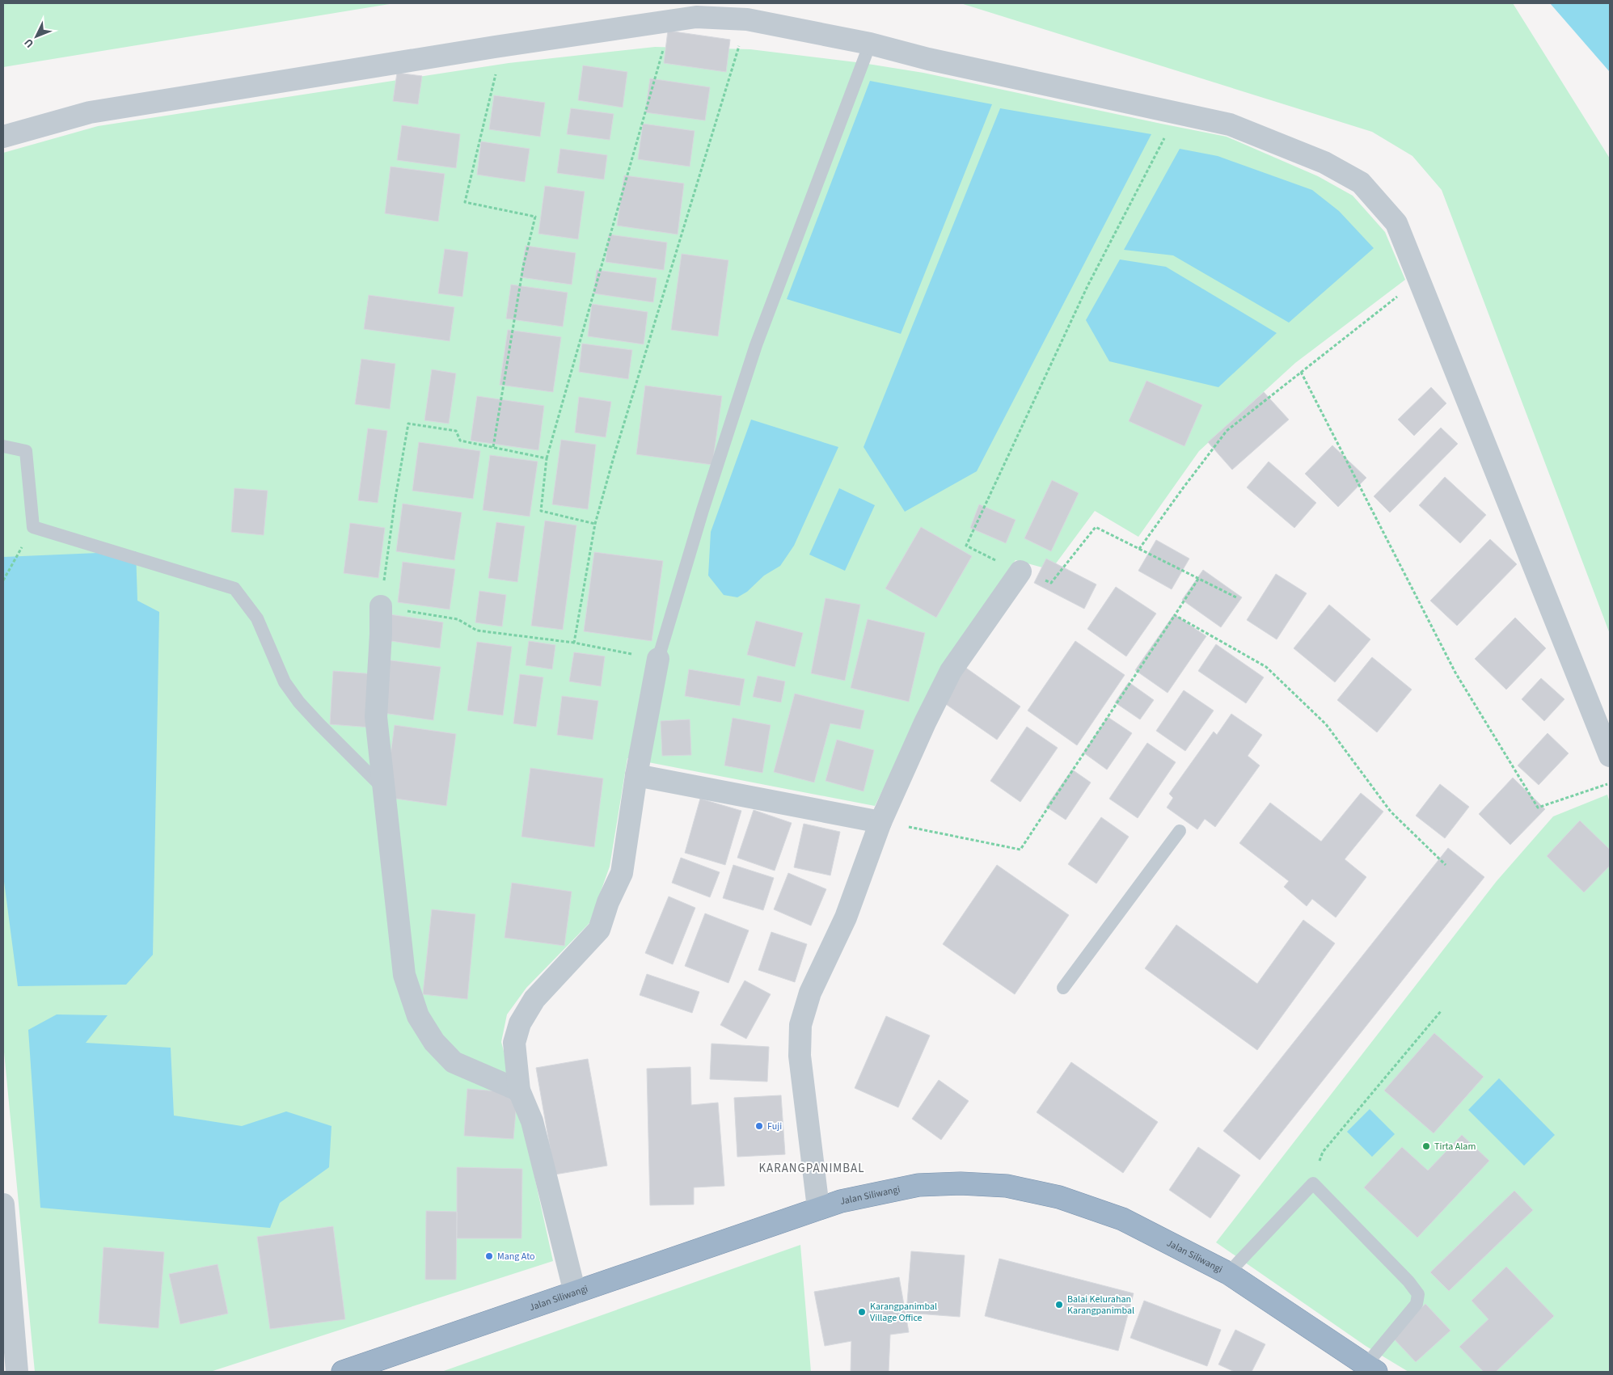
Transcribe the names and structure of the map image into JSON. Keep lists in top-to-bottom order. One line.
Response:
{"streets":{"highway":["Jalan Siliwangi"]},"districts":["KARANGPANIMBAL"],"places":["Fuji","Tirta Alam","Mang Ato","Balai Kelurahan Karangpanimbal","Karangpanimbal Village Office"],"north":"bottom left"}
